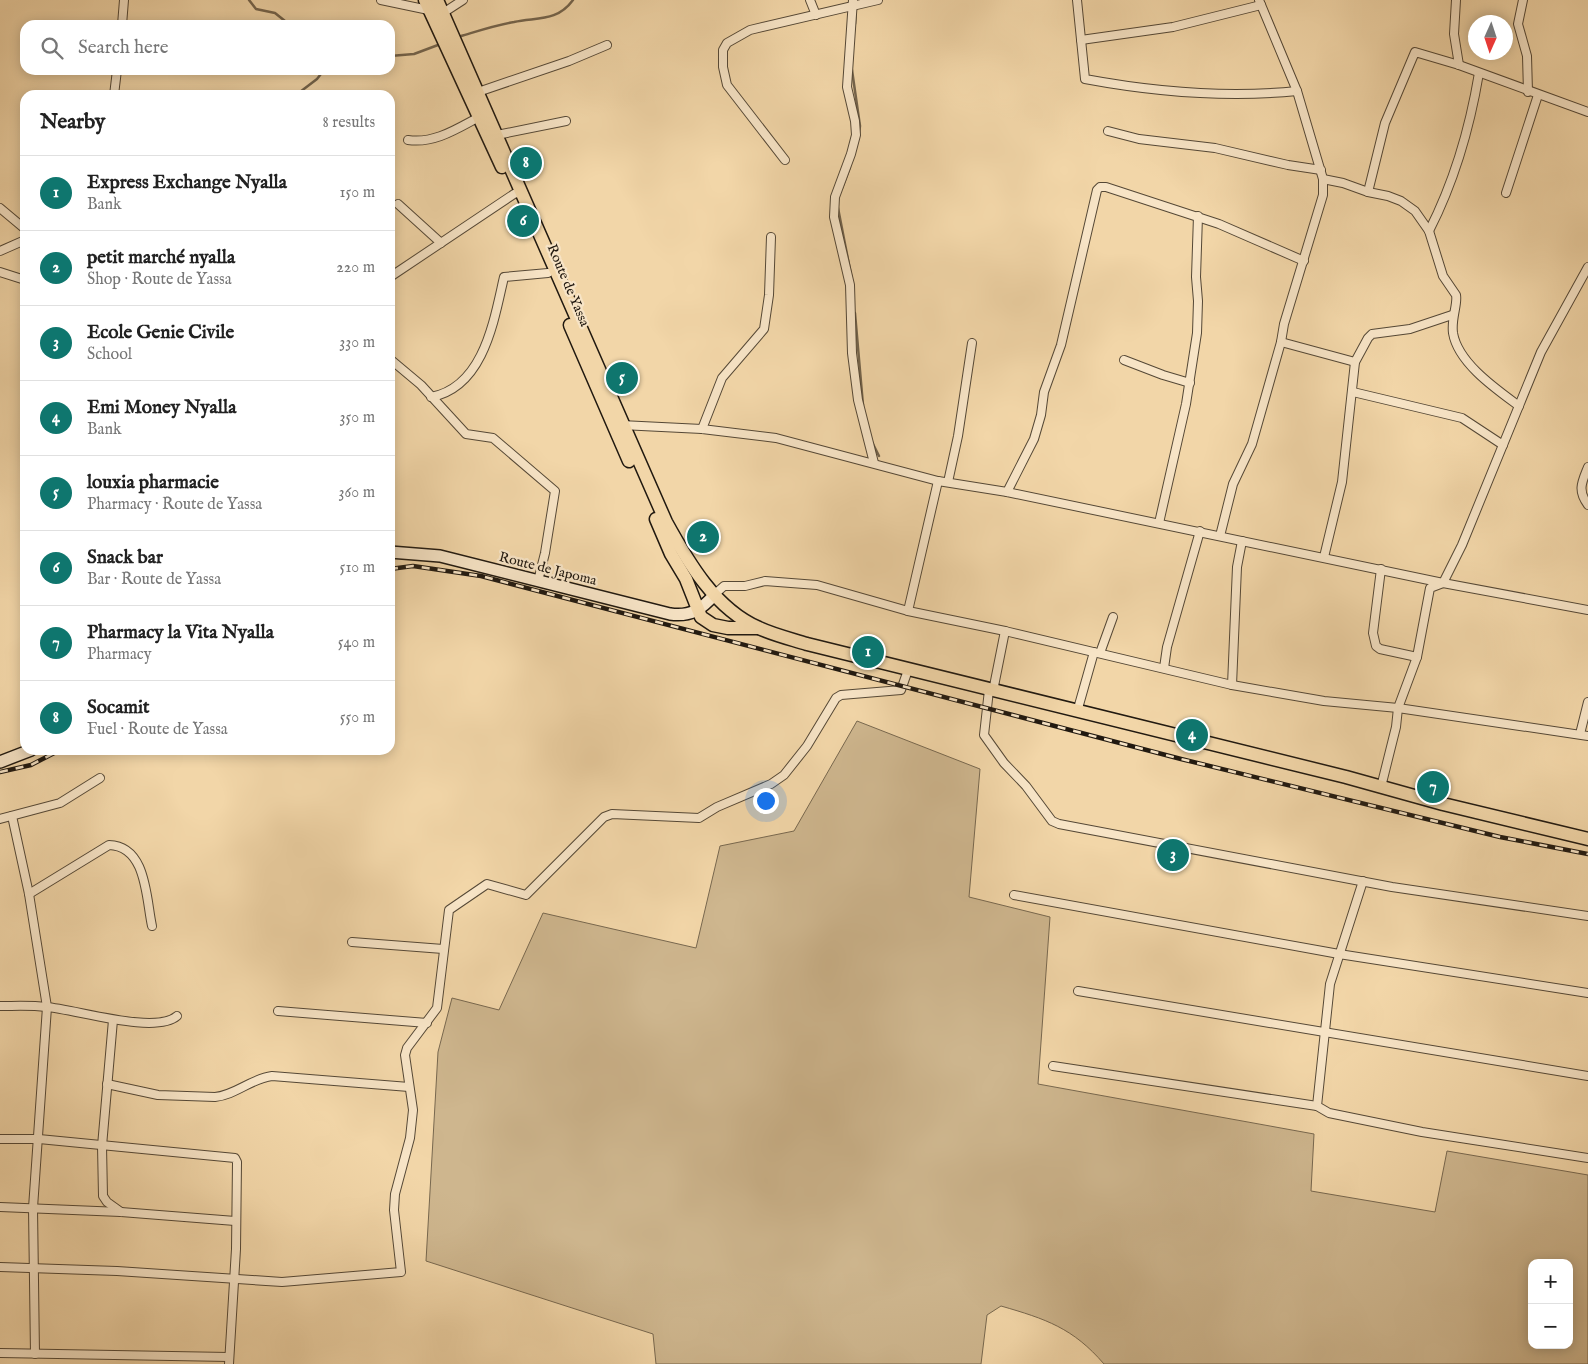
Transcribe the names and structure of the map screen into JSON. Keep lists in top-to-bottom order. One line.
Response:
{"streets":{"main road":["Route de Yassa"],"street":["Route de Japoma"]},"north":"bottom","page":{"search":"Search here","heading":["Nearby","8 results"],"pins":["8","6","5","2","1","4","7","3"],"list":[{"mark":"1","name":"Express Exchange Nyalla","note":"Bank","value":"150 m"},{"mark":"2","name":"petit marché nyalla","note":"Shop · Route de Yassa","value":"220 m"},{"mark":"3","name":"Ecole Genie Civile","note":"School","value":"330 m"},{"mark":"4","name":"Emi Money Nyalla","note":"Bank","value":"350 m"},{"mark":"5","name":"louxia pharmacie","note":"Pharmacy · Route de Yassa","value":"360 m"},{"mark":"6","name":"Snack bar","note":"Bar · Route de Yassa","value":"510 m"},{"mark":"7","name":"Pharmacy la Vita Nyalla","note":"Pharmacy","value":"540 m"},{"mark":"8","name":"Socamit","note":"Fuel · Route de Yassa","value":"550 m"}],"map_buttons":["+","−"]}}
